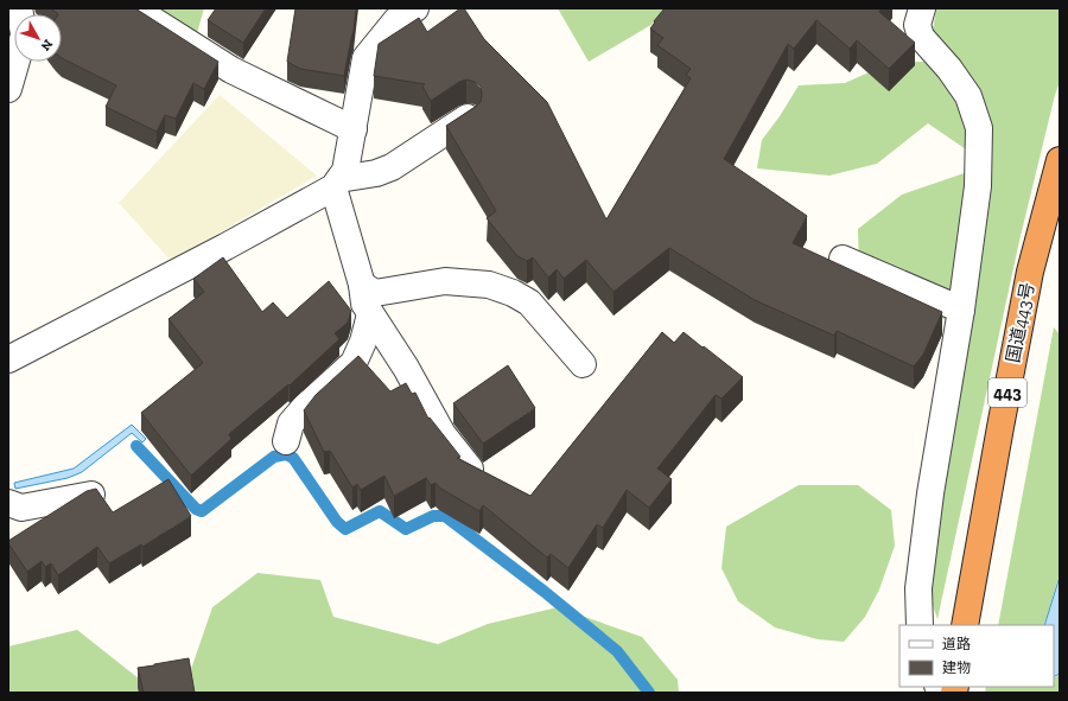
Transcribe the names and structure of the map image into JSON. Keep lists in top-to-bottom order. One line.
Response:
{"streets":{"highway":["国道443号","443"]},"legend":["道路","建物"],"north":"bottom right"}
